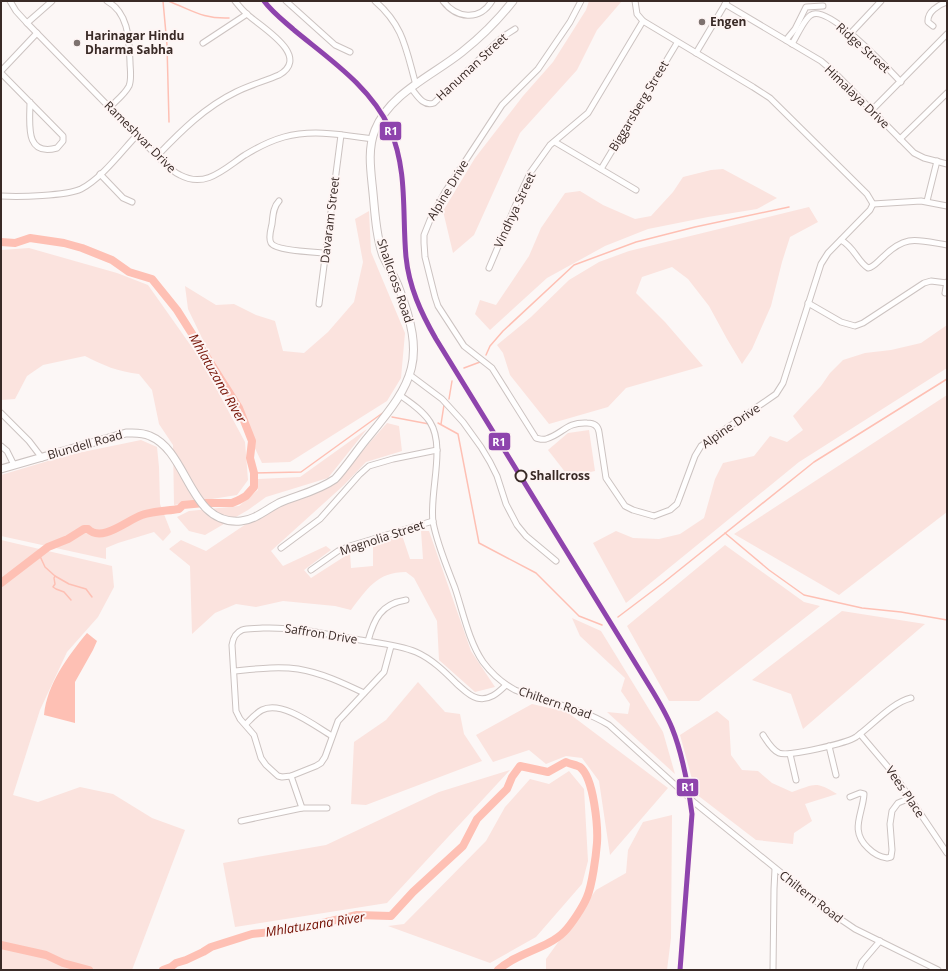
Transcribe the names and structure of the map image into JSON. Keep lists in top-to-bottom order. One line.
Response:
{"streets":{"street":["Ridge Street","Hanuman Street","Himalaya Drive","Biggarsberg Street","Rameshvar Drive","Alpine Drive","Vindhya Street","Davaram Street","Shallcross Road","Blundell Road","Magnolia Street","Saffron Drive","Chiltern Road","Vees Place"]},"crossings":[["Ridge Street","Himalaya Drive"],["Hanuman Street","Shallcross Road"],["Rameshvar Drive","Davaram Street"],["Rameshvar Drive","Shallcross Road"],["Shallcross Road","Blundell Road"],["Shallcross Road","Chiltern Road"],["Magnolia Street","Chiltern Road"],["Saffron Drive","Chiltern Road"]],"water":["Mhlatuzana River"],"places":["Engen","Harinagar Hindu Dharma Sabha","Shallcross"],"lines":["transit line R1"]}
